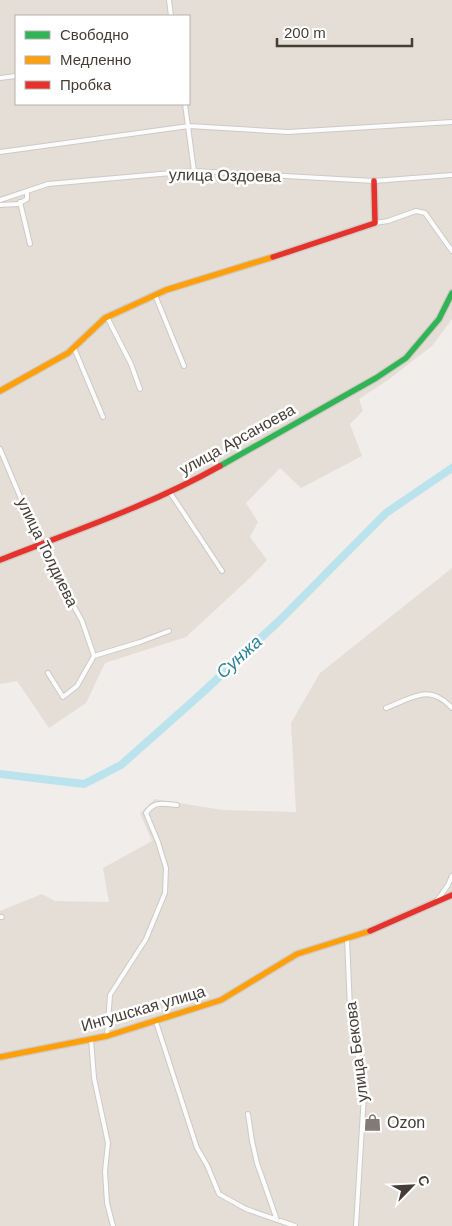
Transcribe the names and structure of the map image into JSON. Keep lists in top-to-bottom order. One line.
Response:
{"streets":{"street":["улица Оздоева","улица Арсаноева","улица Толдиева","Ингушская улица","улица Бекова"]},"crossings":[["улица Арсаноева","улица Толдиева"],["Ингушская улица","улица Бекова"]],"water":["Сунжа"],"places":{"shop":["Ozon"]},"legend":["Свободно","Медленно","Пробка"],"scale_bar":"200 m","north":"top right"}
